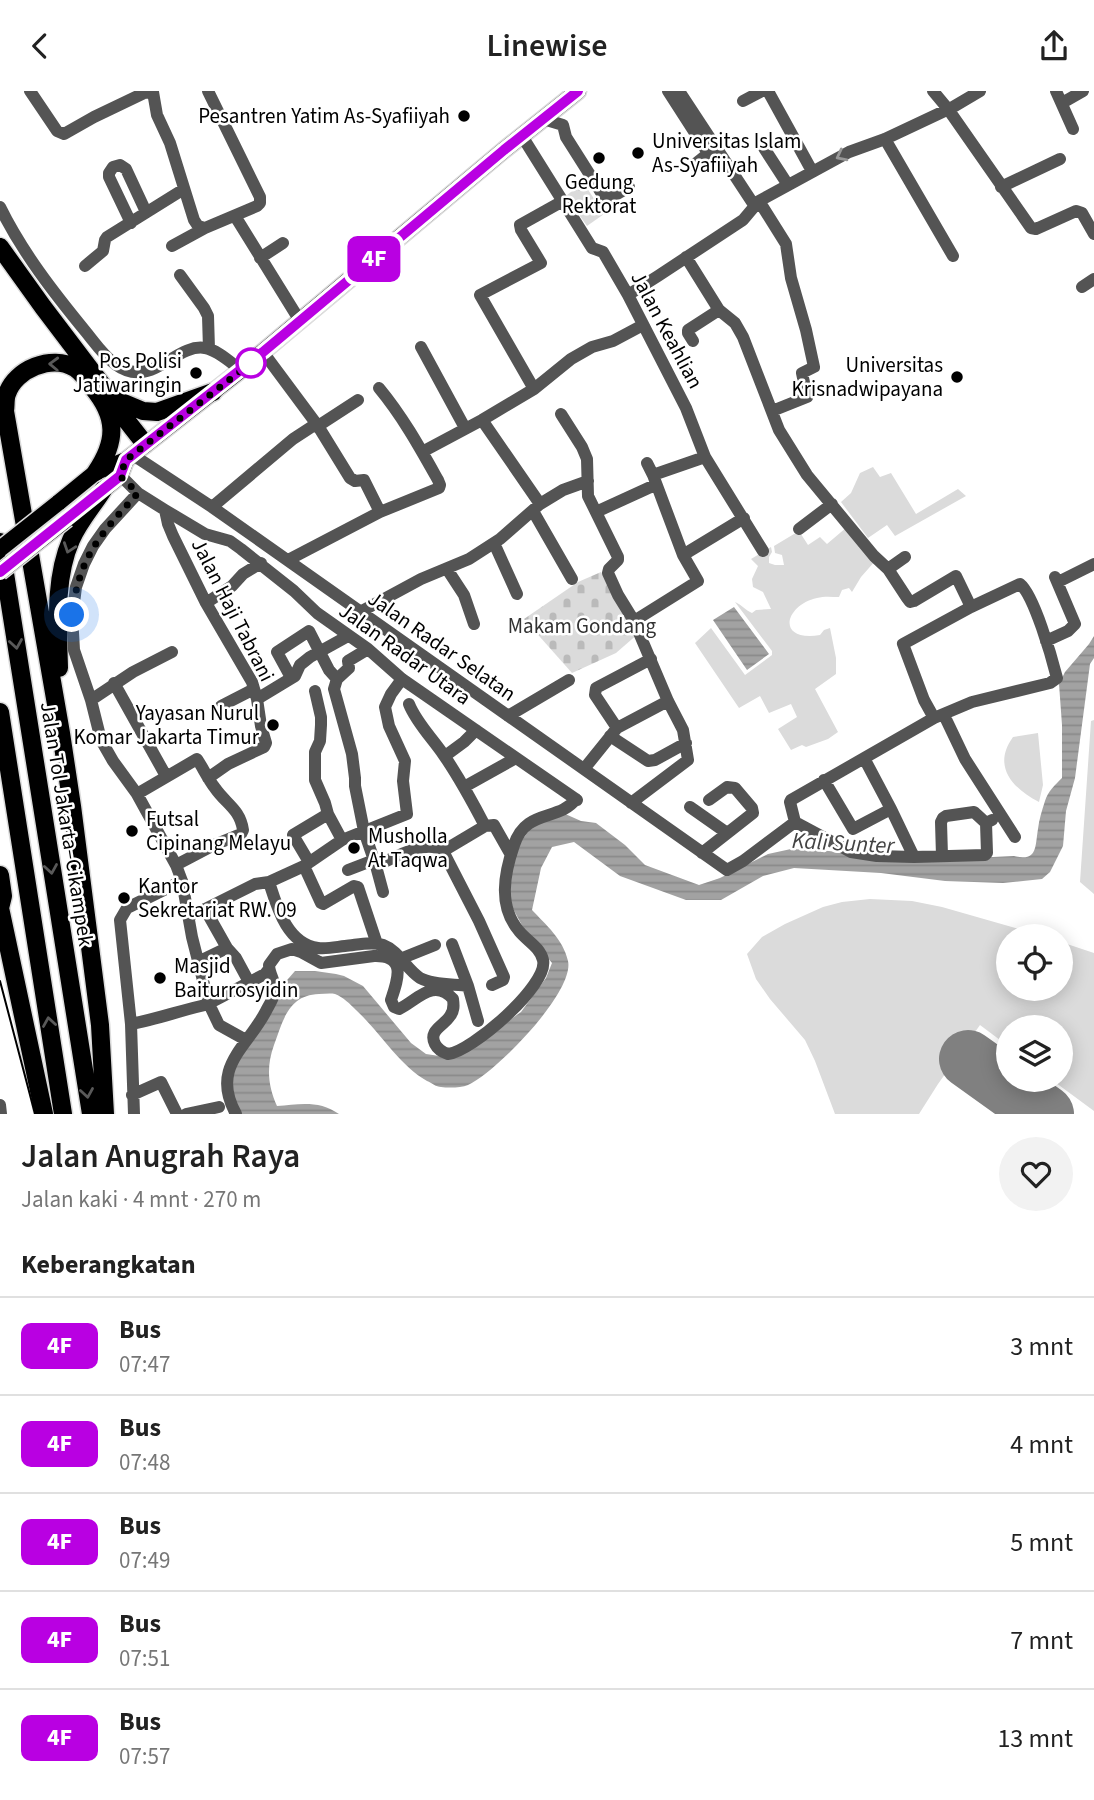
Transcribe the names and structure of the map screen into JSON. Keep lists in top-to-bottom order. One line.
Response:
{"streets":{"highway":["Jalan Tol Jakarta–Cikampek"],"street":["Jalan Keahlian","Jalan Haji Tabrani","Jalan Radar Selatan","Jalan Radar Utara"]},"crossings":[["Jalan Haji Tabrani","Jalan Radar Utara"],["Jalan Radar Selatan","Jalan Radar Utara"]],"water":["Kali Sunter"],"parks":["Makam Gondang"],"places":["Pesantren Yatim As-Syafiiyah","Universitas Islam As-Syafiiyah","Gedung Rektorat","Pos Polisi Jatiwaringin","Universitas Krisnadwipayana","Yayasan Nurul Komar Jakarta Timur","Futsal Cipinang Melayu","Musholla At Taqwa","Kantor Sekretariat RW. 09","Masjid Baiturrosyidin"],"lines":["bus line 4F"],"page":{"header":"Linewise","on_map":"4F","heading":[["Jalan Anugrah Raya","Jalan kaki · 4 mnt · 270 m"],"Keberangkatan"],"list":[{"mark":"4F","name":"Bus","note":"07:47","value":"3 mnt"},{"mark":"4F","name":"Bus","note":"07:48","value":"4 mnt"},{"mark":"4F","name":"Bus","note":"07:49","value":"5 mnt"},{"mark":"4F","name":"Bus","note":"07:51","value":"7 mnt"},{"mark":"4F","name":"Bus","note":"07:57","value":"13 mnt"}]}}
